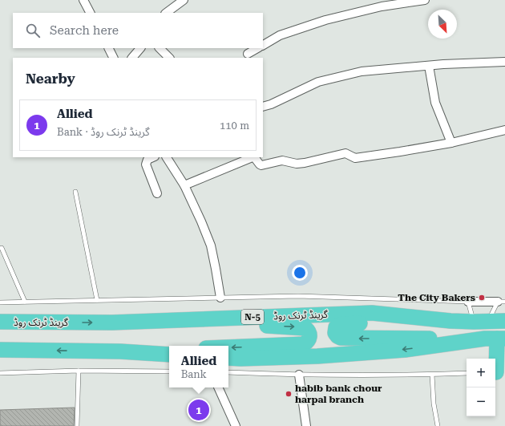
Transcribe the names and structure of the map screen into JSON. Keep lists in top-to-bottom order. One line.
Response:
{"streets":{"highway":["گرینڈ ٹرنک روڈ","N-5"]},"places":["The City Bakers","habib bank chour harpal branch"],"north":"bottom right","page":{"search":"Search here","heading":"Nearby","list":[{"mark":"1","name":"Allied","note":"Bank · گرینڈ ٹرنک روڈ","value":"110 m"}],"popup":["Allied","Bank"],"map_buttons":["+","−"],"pins":"1"}}
